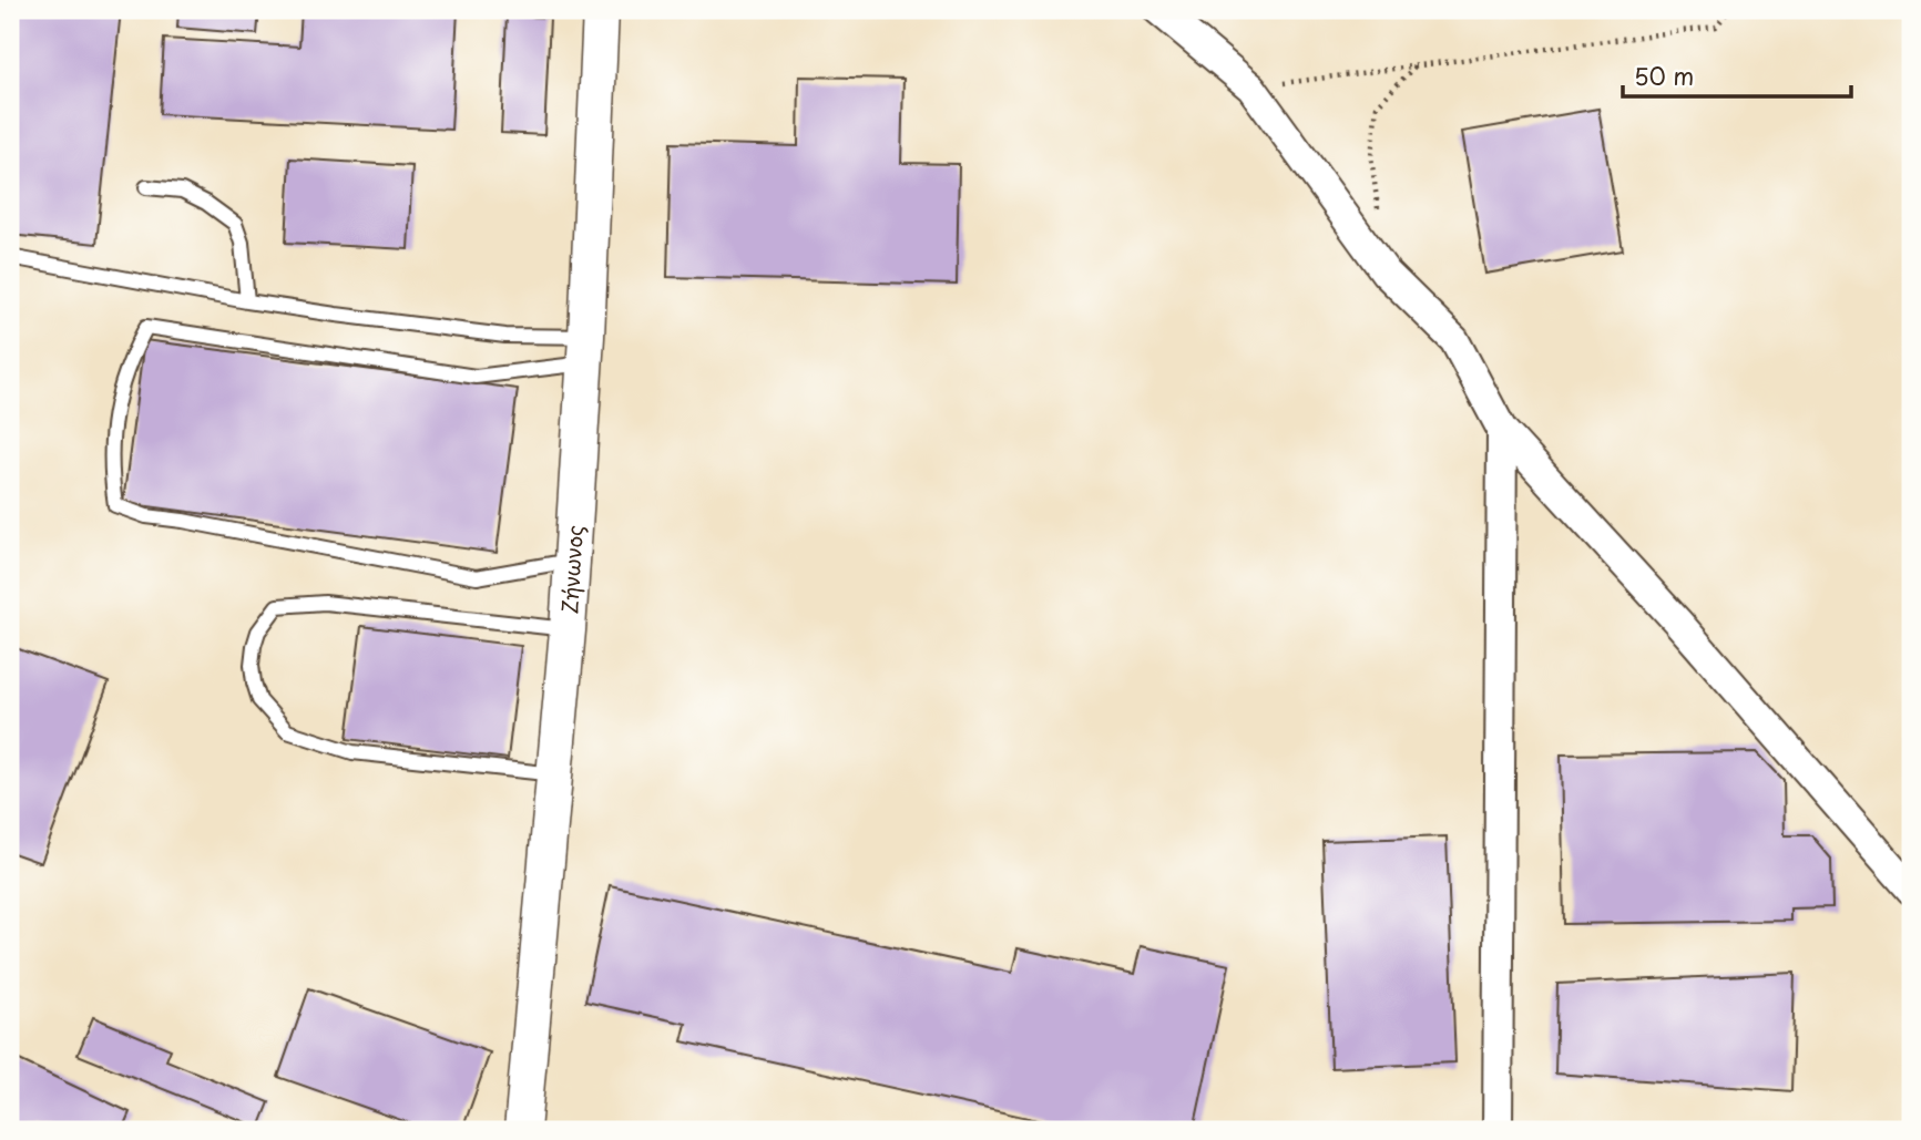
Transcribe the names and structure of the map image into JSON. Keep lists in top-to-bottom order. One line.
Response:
{"streets":{"street":["Ζήνωνος"]},"scale_bar":"50 m"}
